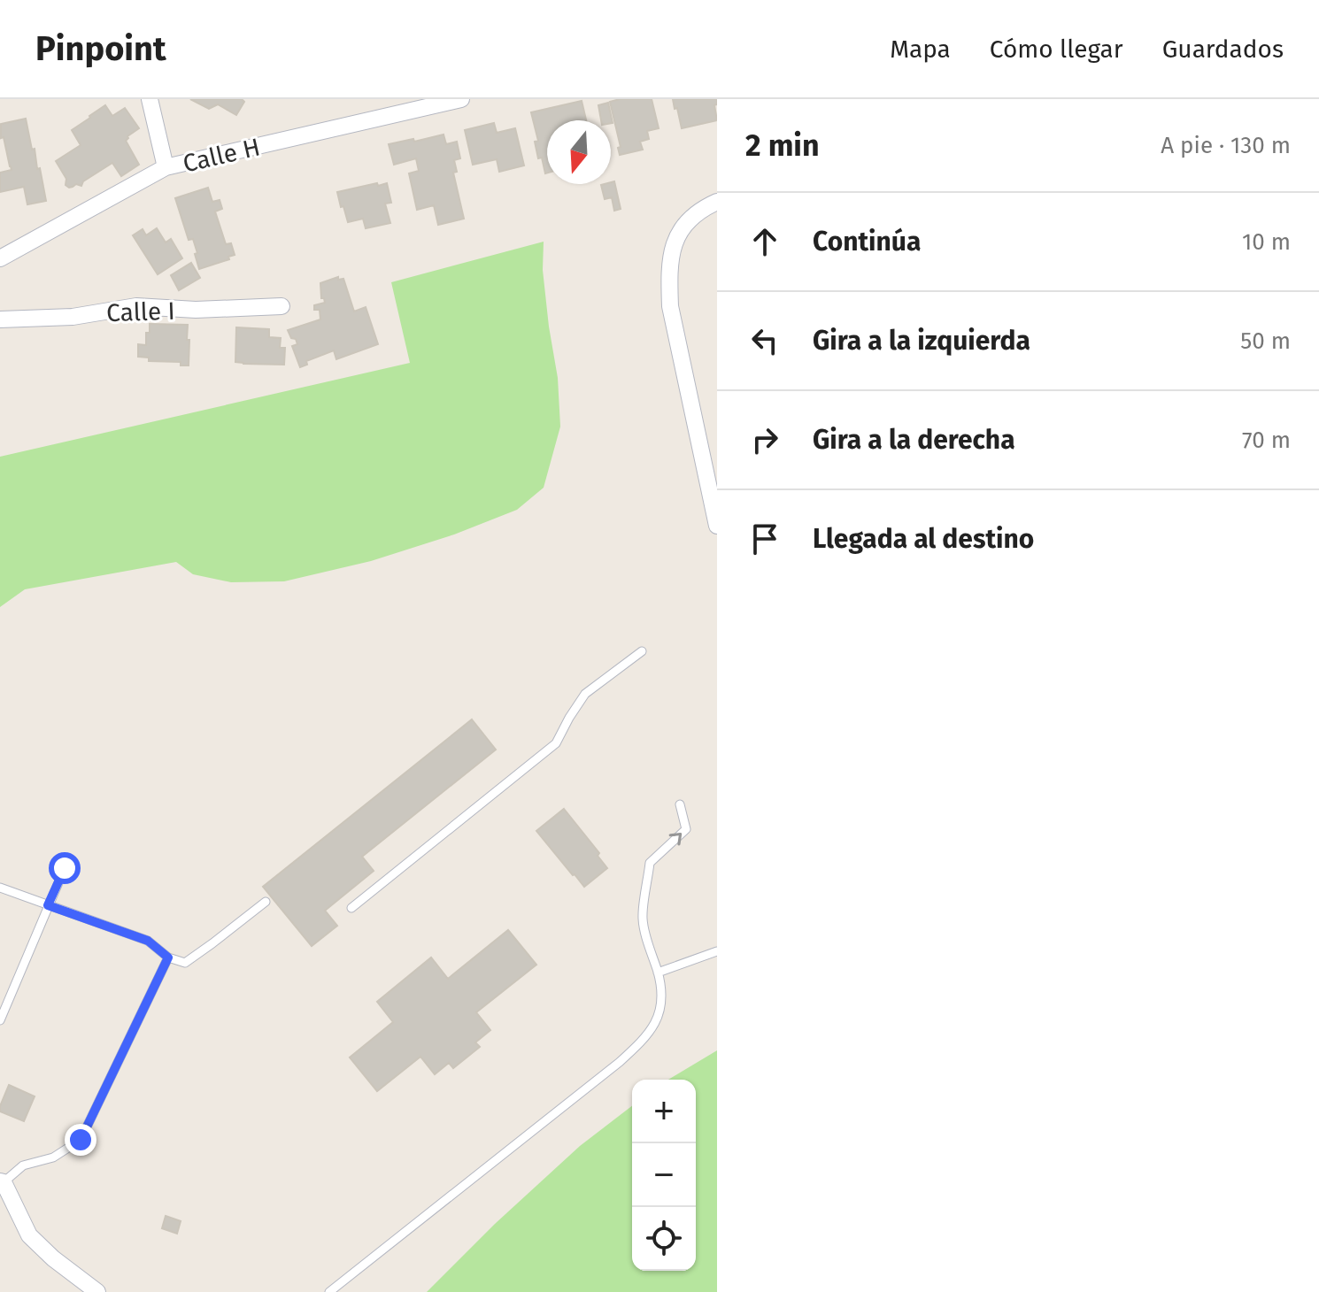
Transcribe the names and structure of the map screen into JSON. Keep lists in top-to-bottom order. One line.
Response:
{"streets":{"street":["Calle H","Calle I"]},"north":"bottom","page":{"header":"Pinpoint","nav":["Mapa","Cómo llegar","Guardados"],"heading":["2 min","A pie · 130 m"],"list":[["Continúa","10 m"],["Gira a la izquierda","50 m"],["Gira a la derecha","70 m"],"Llegada al destino"],"map_buttons":["+","−"]}}
